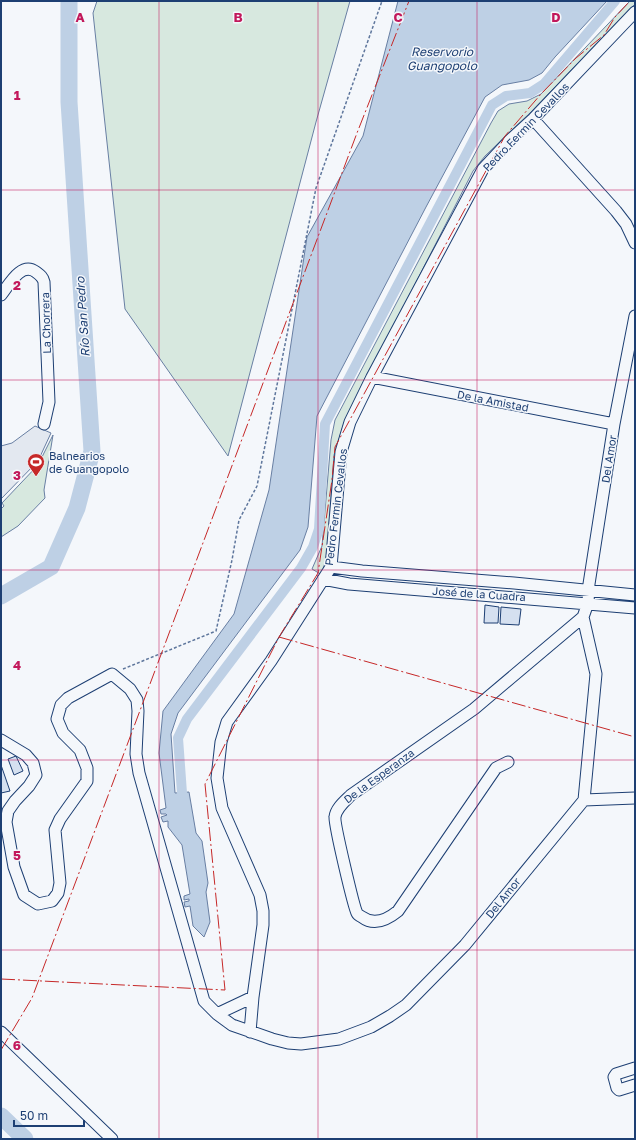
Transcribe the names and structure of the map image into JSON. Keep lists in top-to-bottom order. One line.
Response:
{"streets":{"street":["Pedro Fermin Cevallos","La Chorrera","De la Amistad","Del Amor","José de la Cuadra","De la Esperanza"]},"crossings":[["Pedro Fermin Cevallos","De la Amistad"],["Pedro Fermin Cevallos","Del Amor"],["Pedro Fermin Cevallos","José de la Cuadra"],["De la Amistad","Del Amor"],["Del Amor","José de la Cuadra"],["Del Amor","De la Esperanza"],["José de la Cuadra","De la Esperanza"]],"water":["Reservorio Guangopolo","Río San Pedro"],"places":{"sports":["Balnearios de Guangopolo"]},"scale_bar":"50 m","grid":{"columns":["A","B","C","D"],"rows":["1","2","3","4","5","6"]}}
